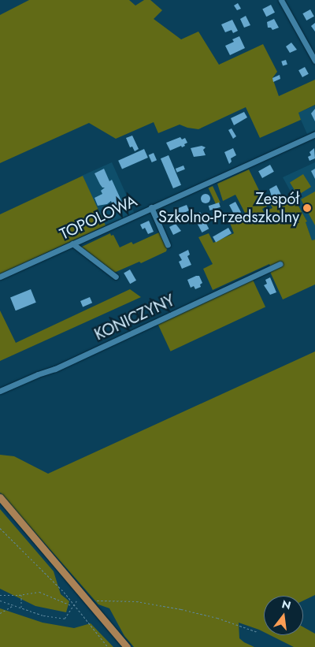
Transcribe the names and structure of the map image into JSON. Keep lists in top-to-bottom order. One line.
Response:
{"streets":{"street":["TOPOLOWA","KONICZYNY"]},"places":["Zespół Szkolno-Przedszkolny"],"north":"top"}
